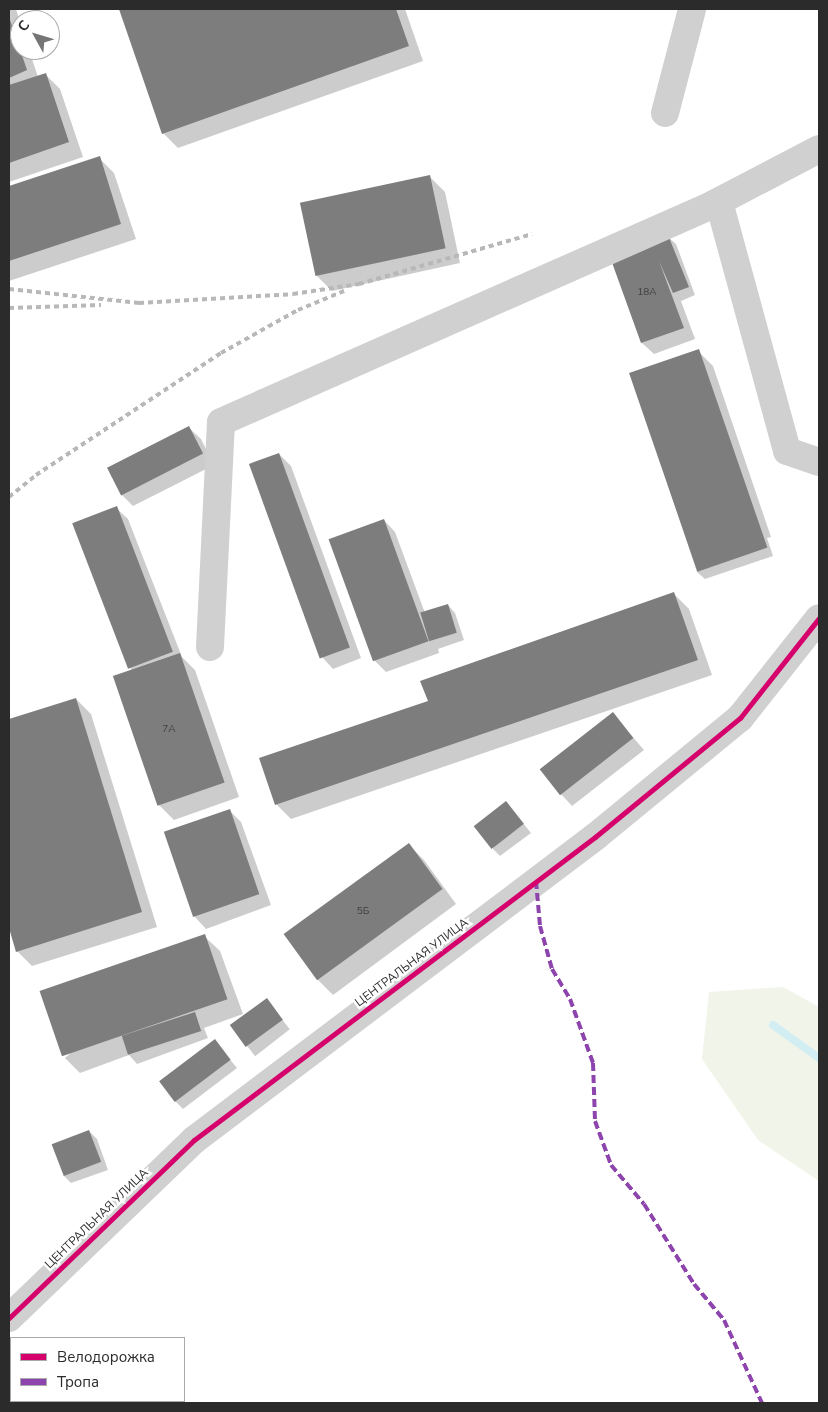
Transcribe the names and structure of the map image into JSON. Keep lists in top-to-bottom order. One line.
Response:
{"streets":{"street":["ЦЕНТРАЛЬНАЯ УЛИЦА"]},"house_numbers":["18А","7А","5Б"],"legend":["Велодорожка","Тропа"],"north":"top left"}
